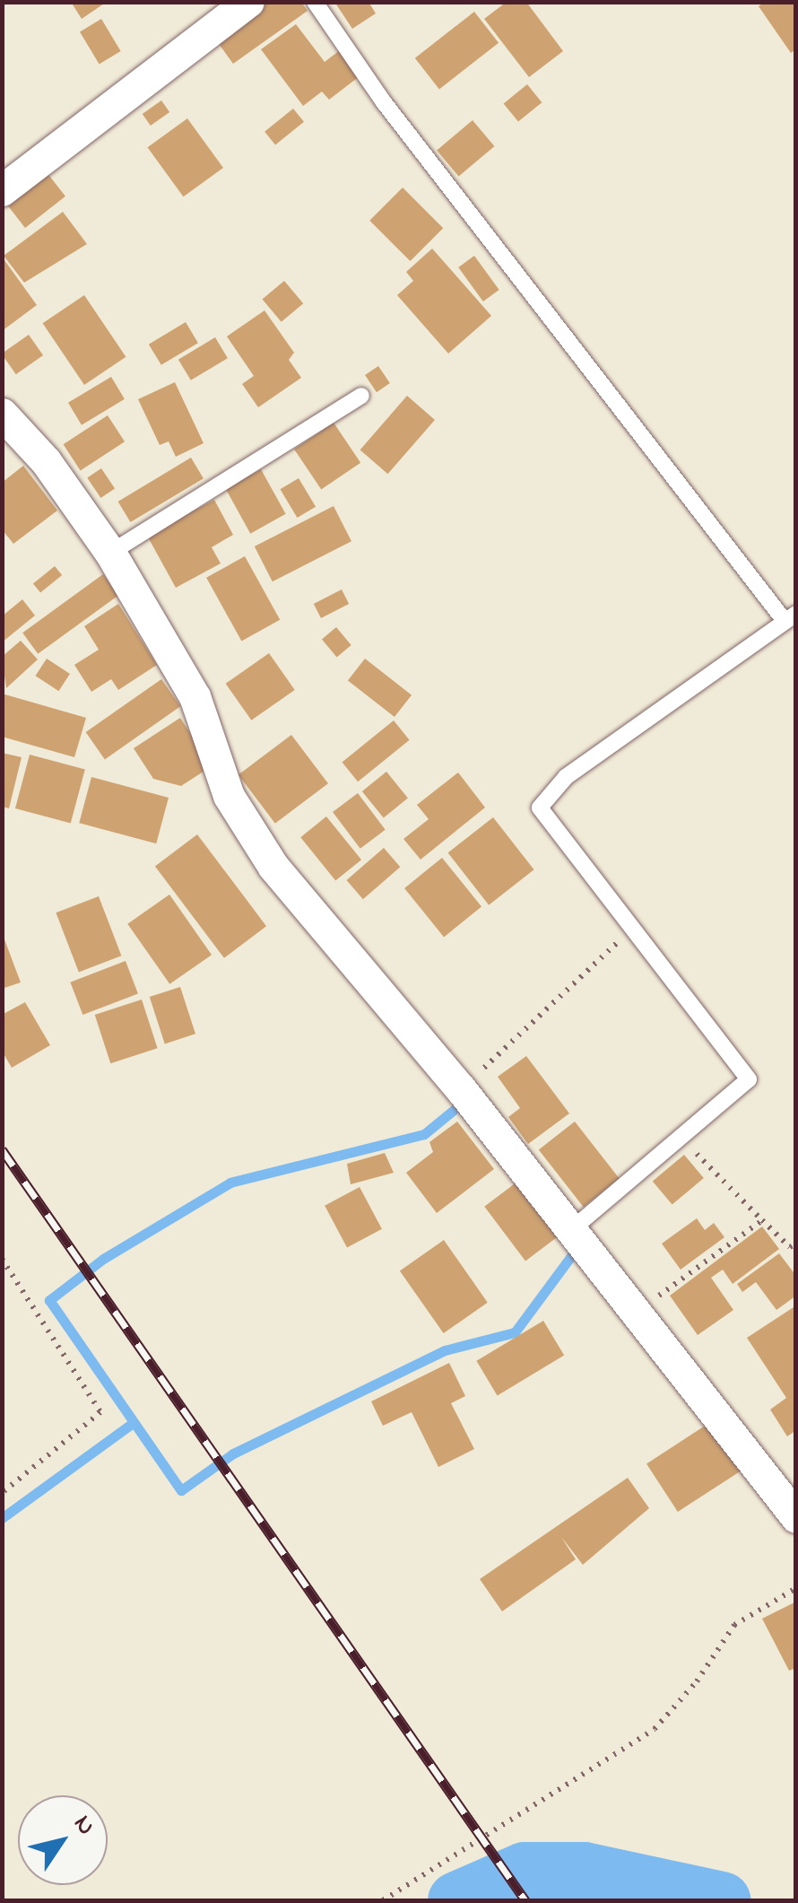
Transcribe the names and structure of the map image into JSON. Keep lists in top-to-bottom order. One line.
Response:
{"north":"top right"}
